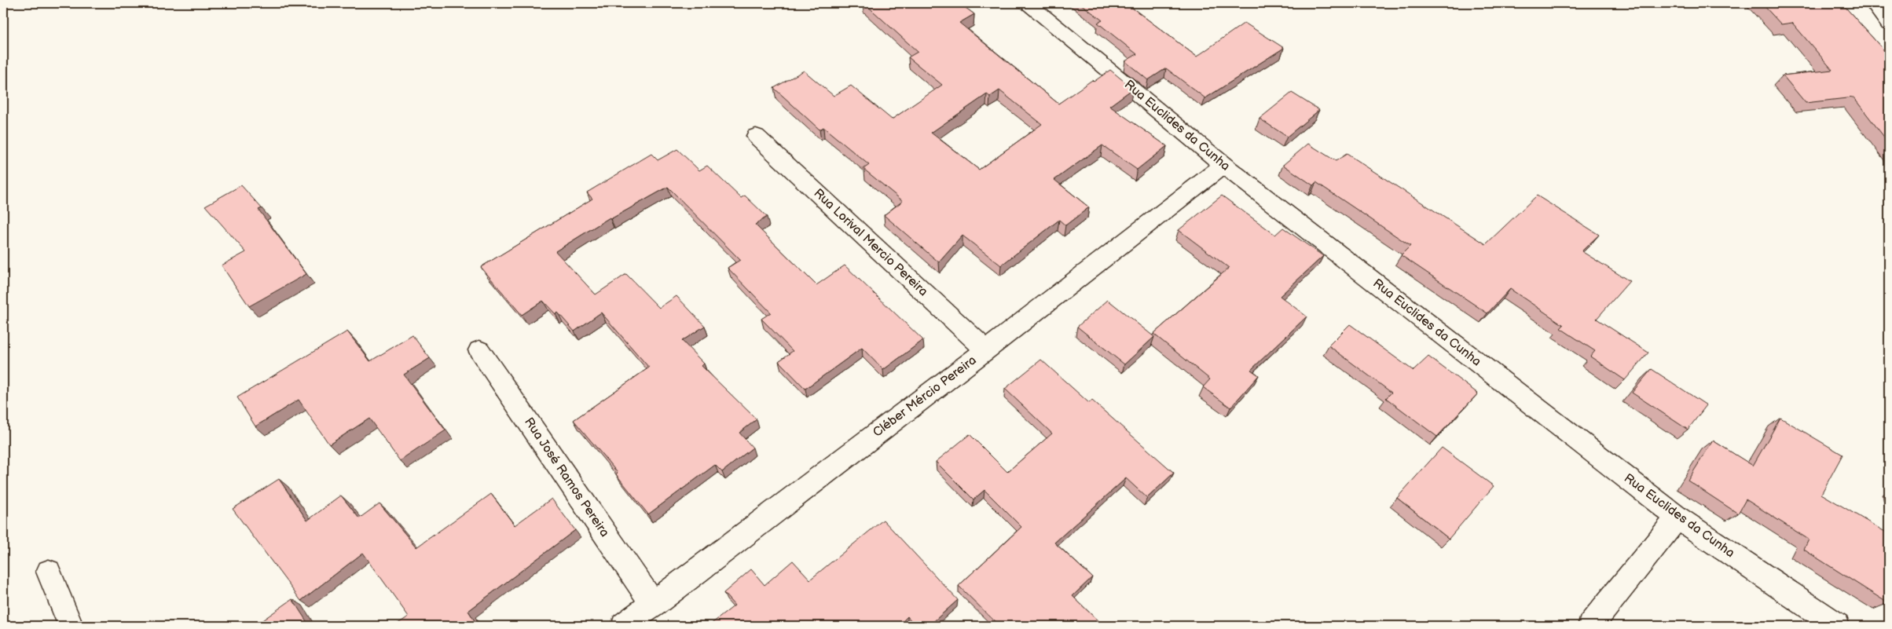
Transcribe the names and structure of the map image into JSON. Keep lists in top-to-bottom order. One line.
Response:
{"streets":{"street":["Rua Euclides da Cunha","Rua Lorival Mercio Pereira","Cléber Mércio Pereira","Rua José Ramos Pereira"]},"crossings":[["Rua Euclides da Cunha","Cléber Mércio Pereira"],["Rua Lorival Mercio Pereira","Cléber Mércio Pereira"],["Cléber Mércio Pereira","Rua José Ramos Pereira"]]}
